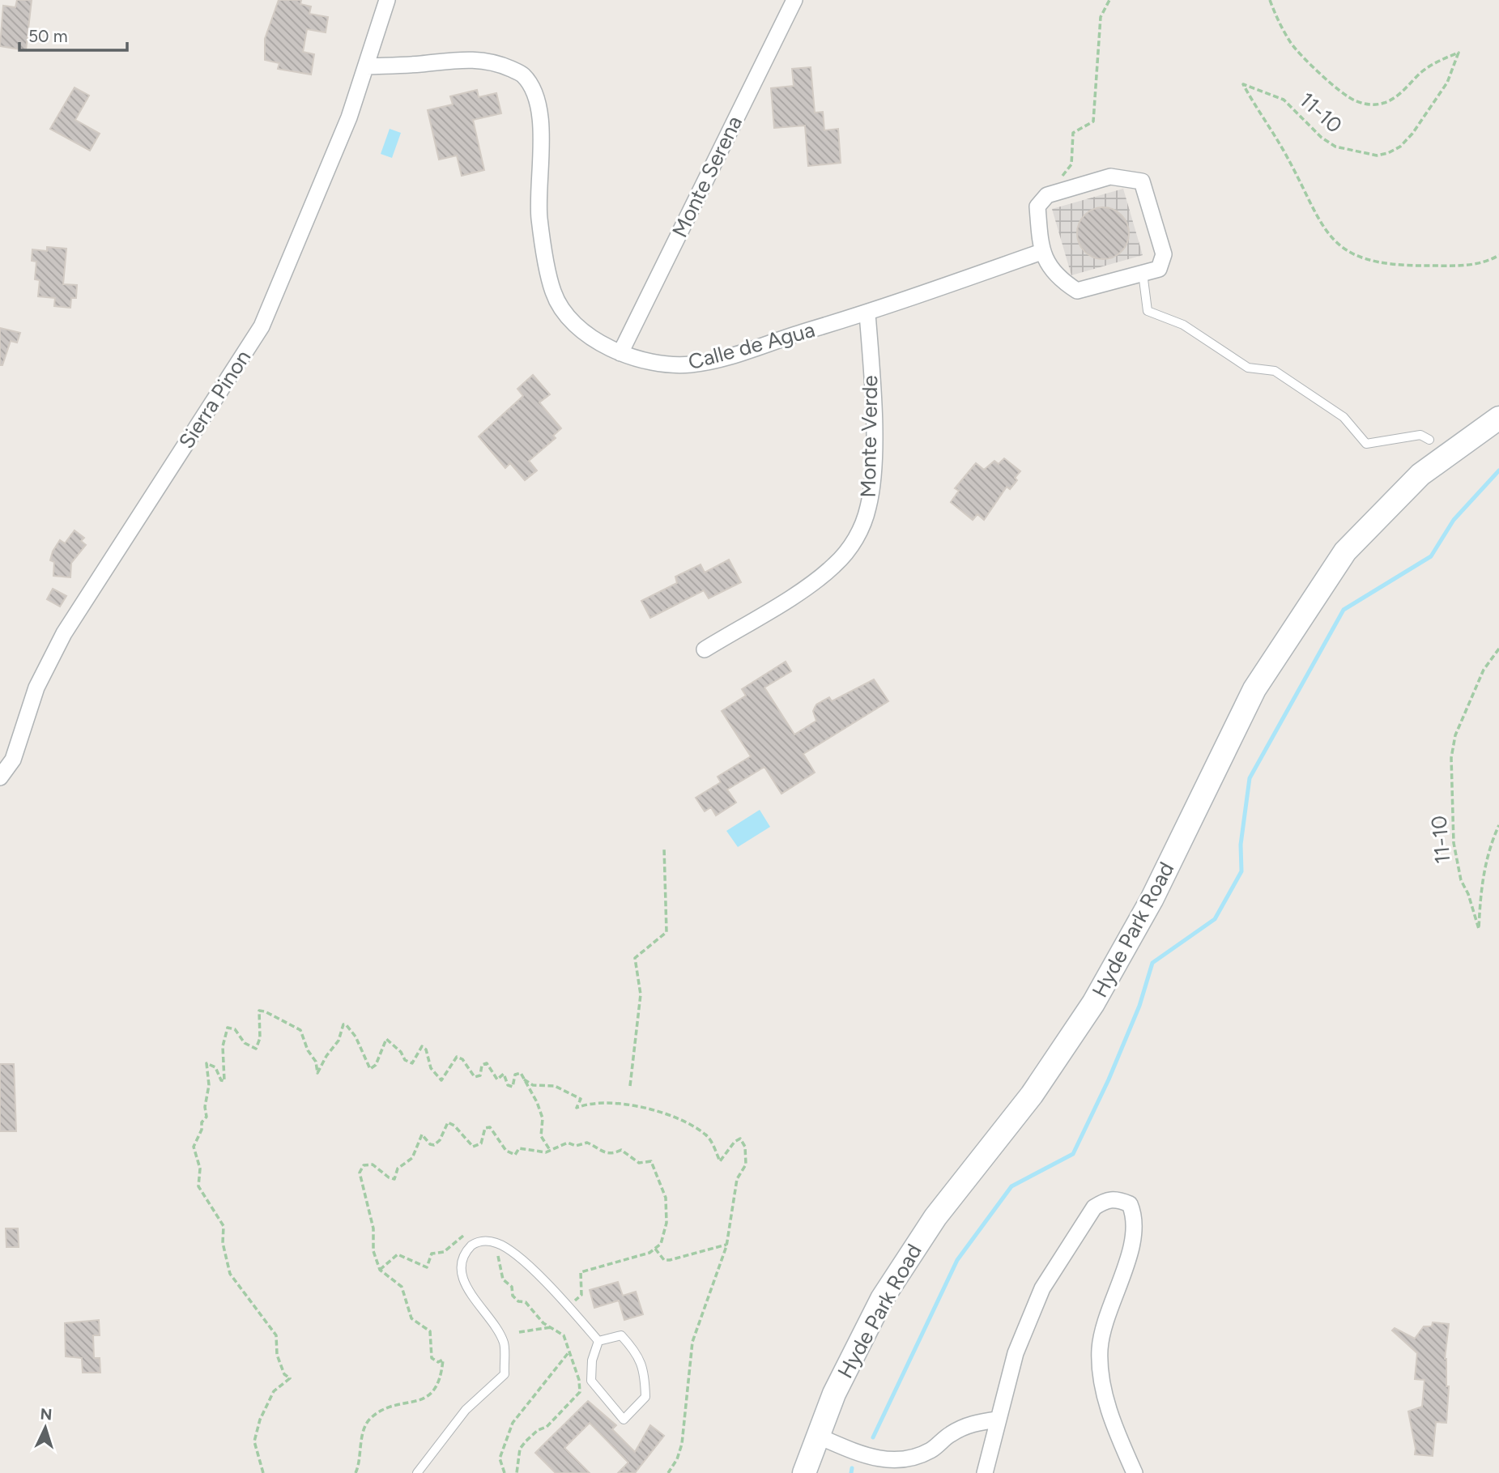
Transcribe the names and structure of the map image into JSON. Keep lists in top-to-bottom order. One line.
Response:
{"streets":{"main road":["Hyde Park Road"],"street":["Monte Serena","Calle de Agua","Sierra Pinon","Monte Verde"],"path":["11-10"]},"crossings":[["Monte Serena","Calle de Agua"],["Calle de Agua","Sierra Pinon"],["Calle de Agua","Monte Verde"]],"scale_bar":"50 m","north":"top"}
